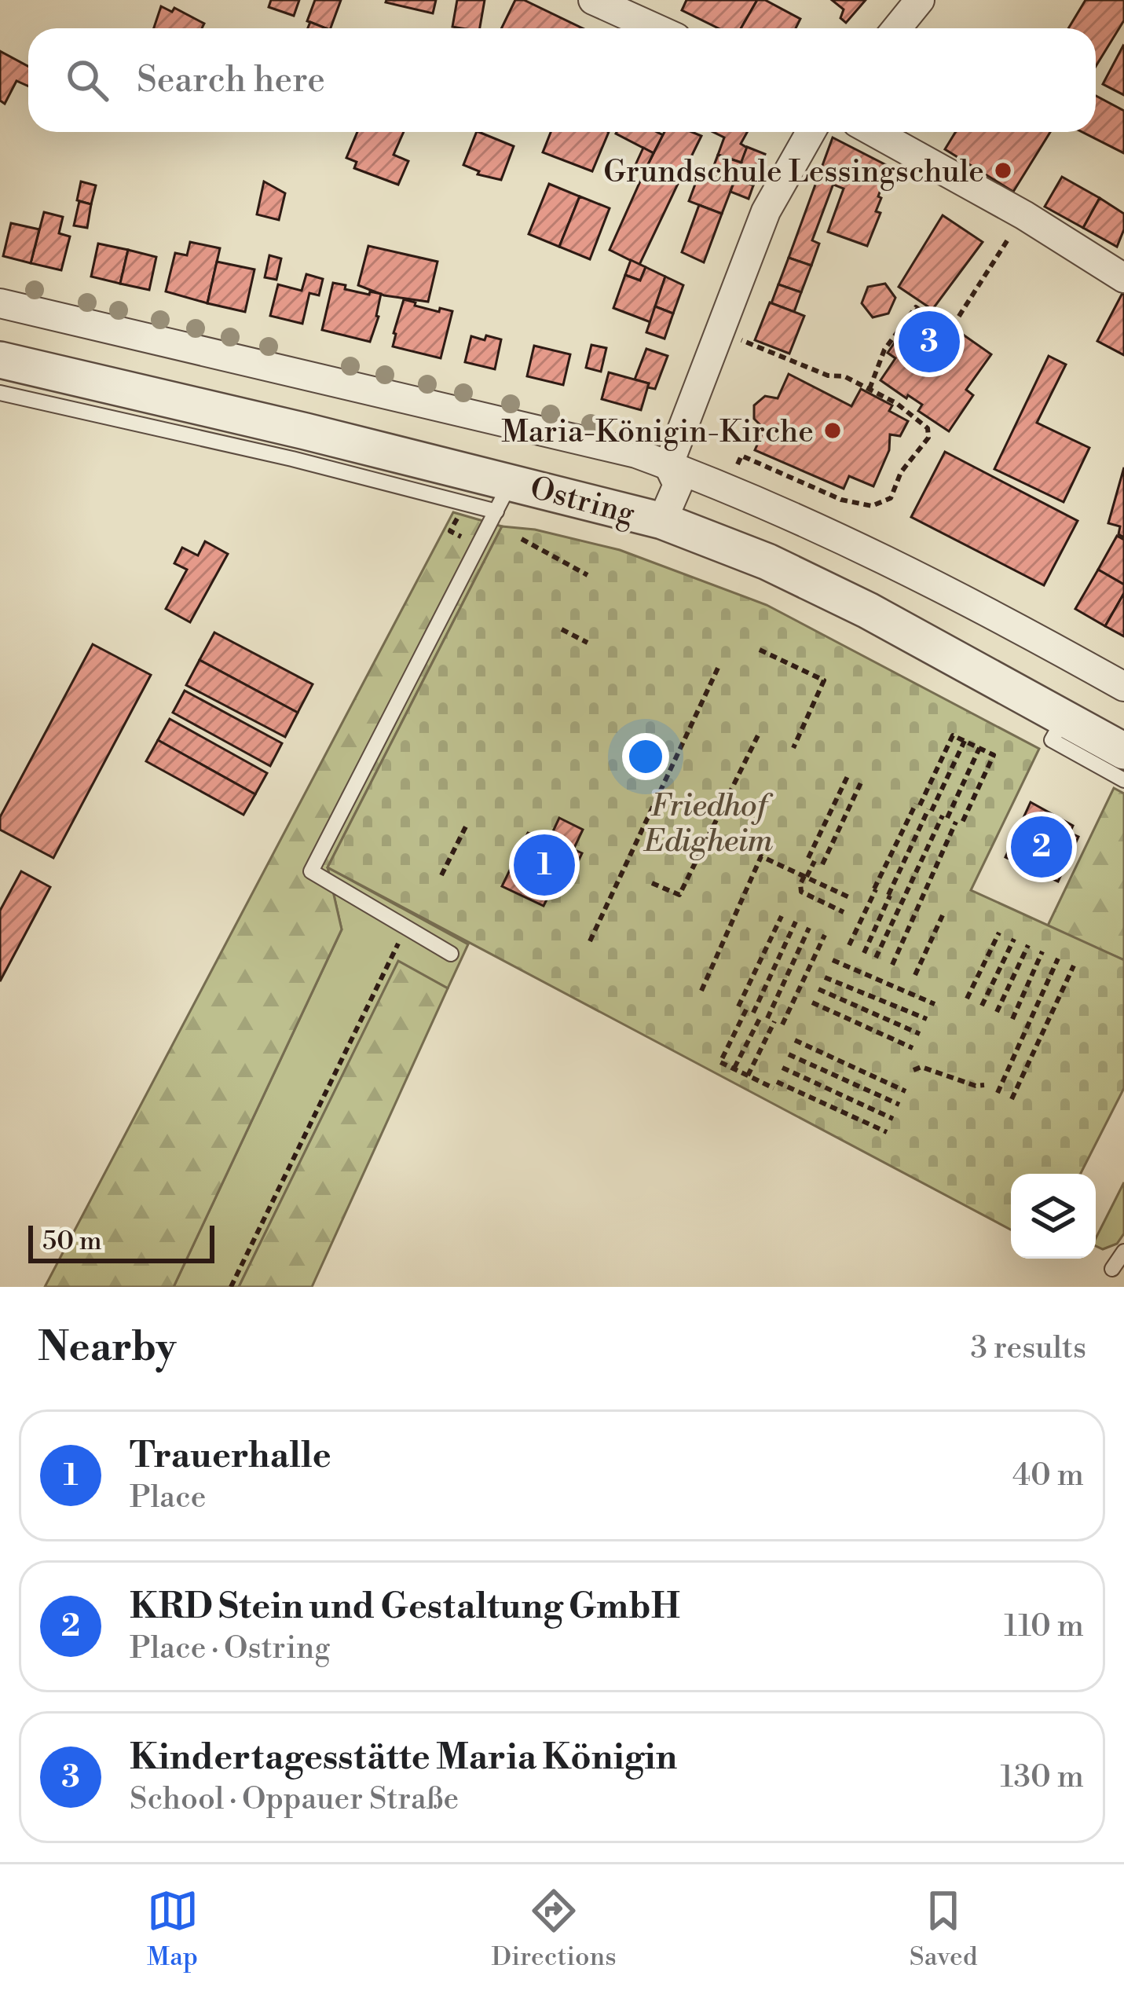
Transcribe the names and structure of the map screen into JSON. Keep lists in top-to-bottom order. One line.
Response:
{"streets":{"street":["Ostring"]},"parks":["Friedhof Edigheim"],"places":["Grundschule Lessingschule","Maria-Königin-Kirche"],"scale_bar":"50 m","page":{"search":"Search here","pins":["3","2","1"],"scale":"50 m","heading":["Nearby","3 results"],"list":[{"mark":"1","name":"Trauerhalle","note":"Place","value":"40 m"},{"mark":"2","name":"KRD Stein und Gestaltung GmbH","note":"Place · Ostring","value":"110 m"},{"mark":"3","name":"Kindertagesstätte Maria Königin","note":"School · Oppauer Straße","value":"130 m"}],"nav":["Map","Directions","Saved"]}}
